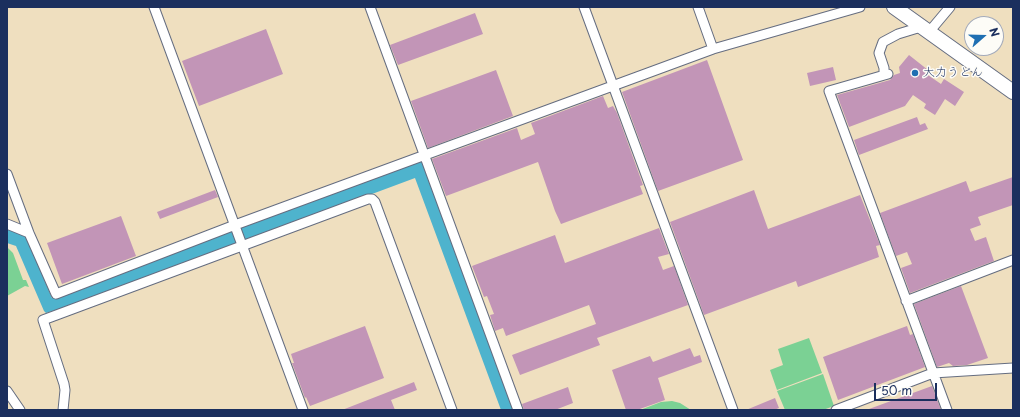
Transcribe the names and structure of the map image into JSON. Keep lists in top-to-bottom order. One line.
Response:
{"places":["大力うどん"],"scale_bar":"50 m","north":"right"}
